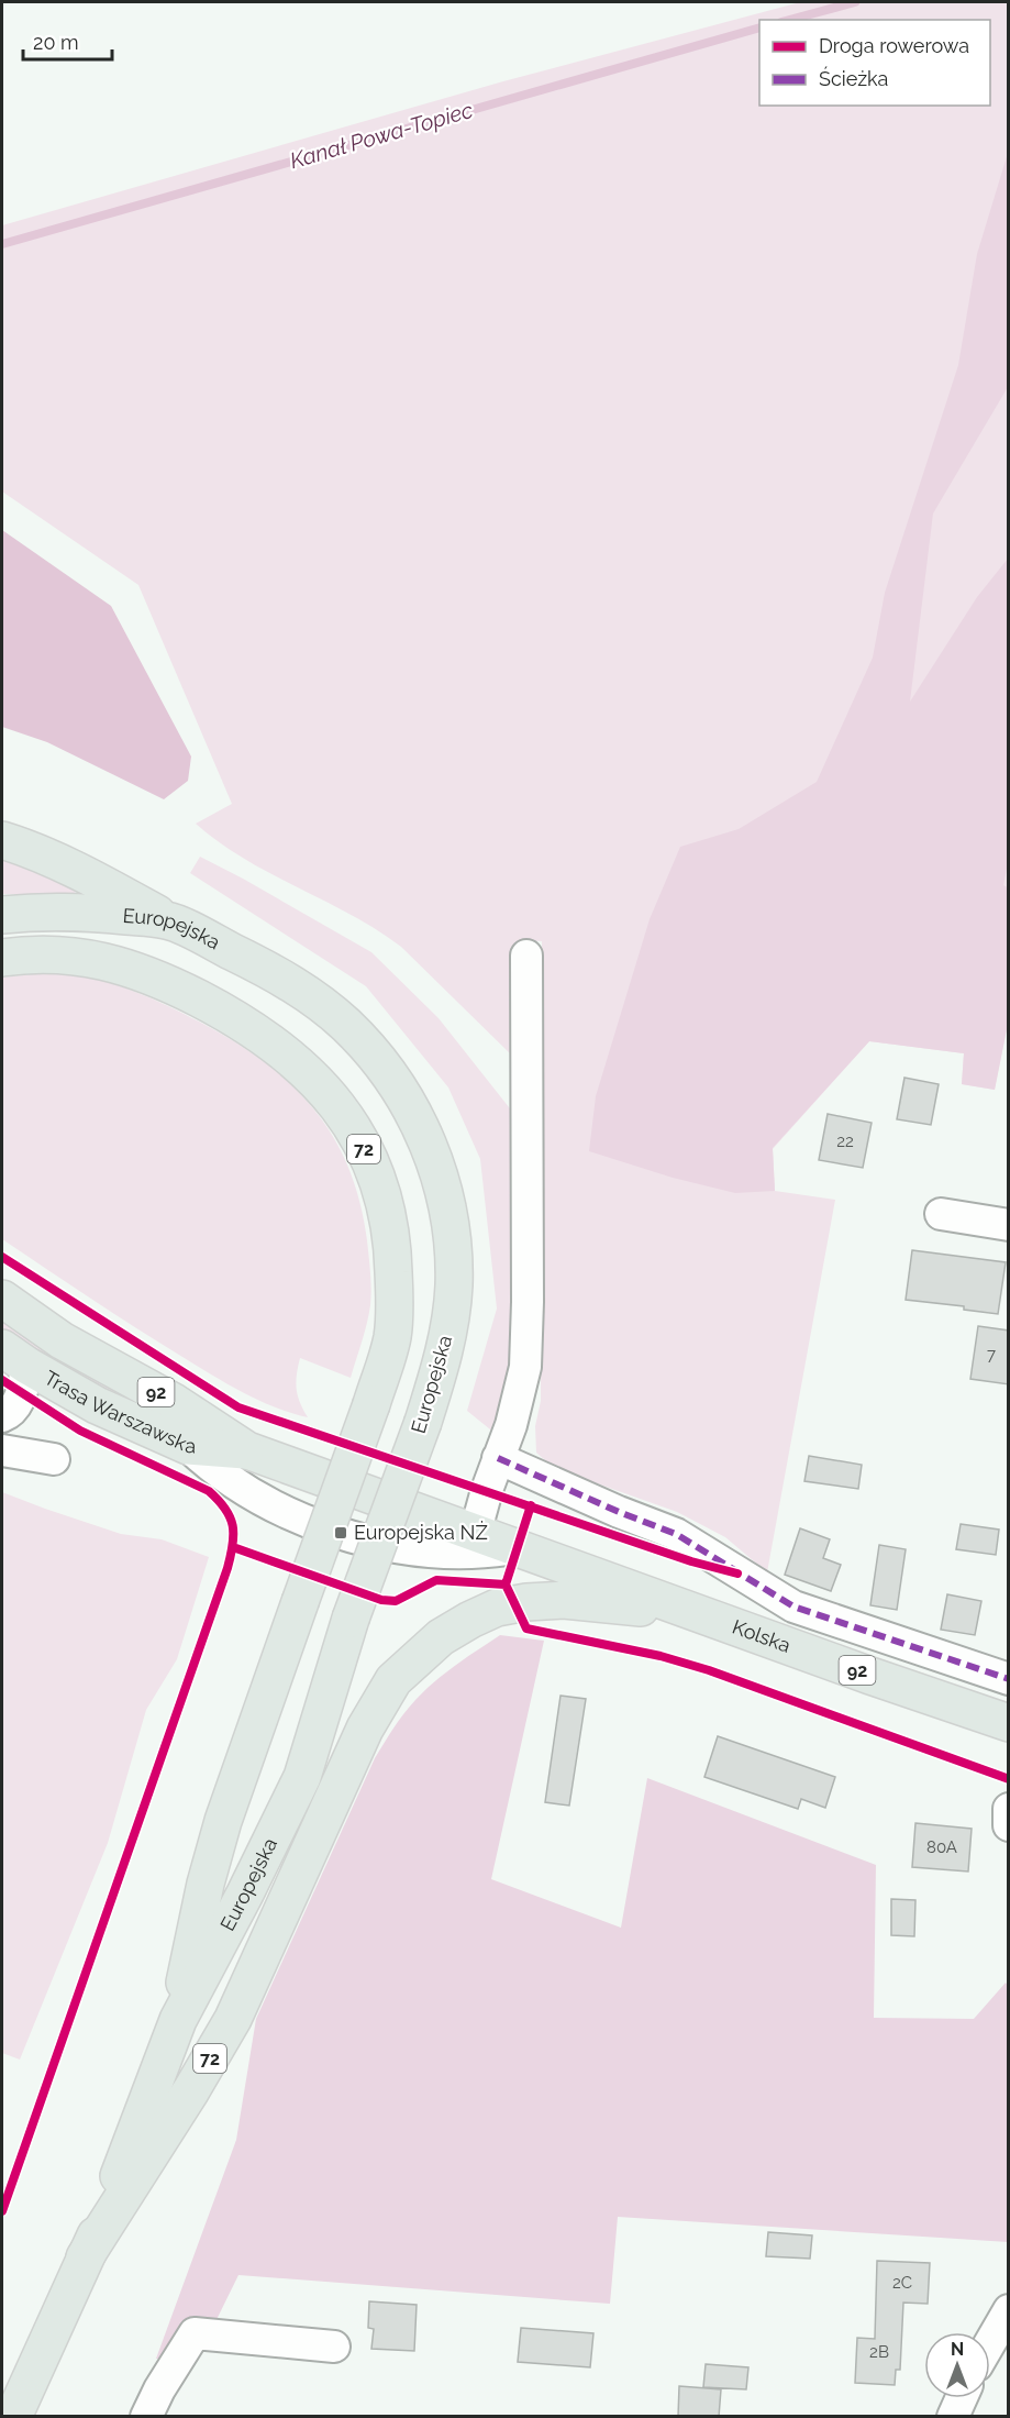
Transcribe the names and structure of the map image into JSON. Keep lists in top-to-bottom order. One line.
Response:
{"streets":{"main road":["Europejska","72","92","Trasa Warszawska","Kolska"]},"crossings":[["Europejska","72"],["72","Kolska"],["Trasa Warszawska","Kolska"]],"water":["Kanał Powa-Topiec"],"places":{"transit":["Europejska NŻ"]},"house_numbers":["22","7","80A","2C","2B"],"legend":["Droga rowerowa","Ścieżka"],"scale_bar":"20 m","north":"top"}
